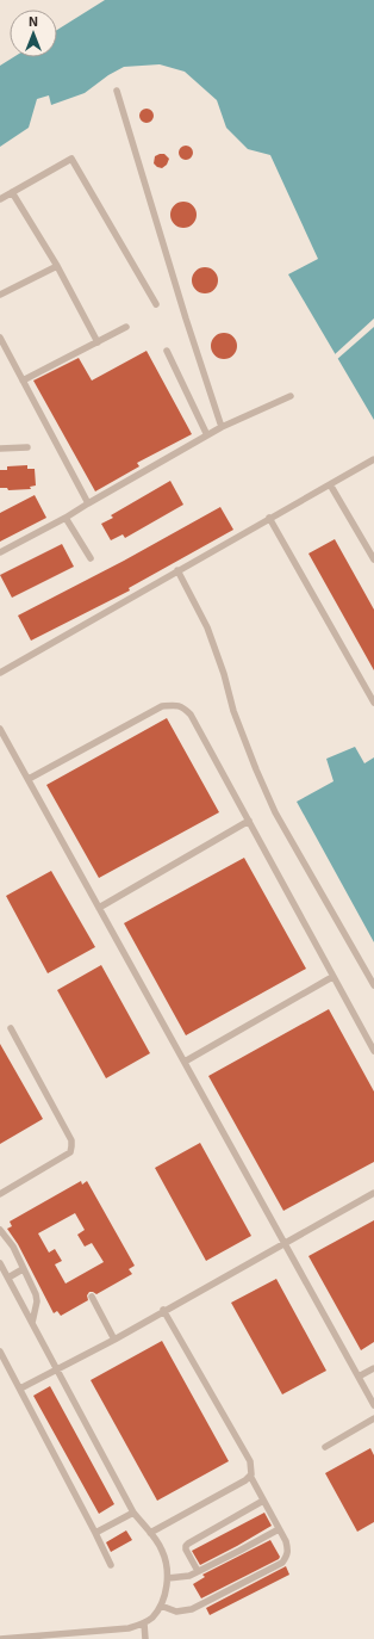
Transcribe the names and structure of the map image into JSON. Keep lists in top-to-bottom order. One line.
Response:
{"north":"top"}
